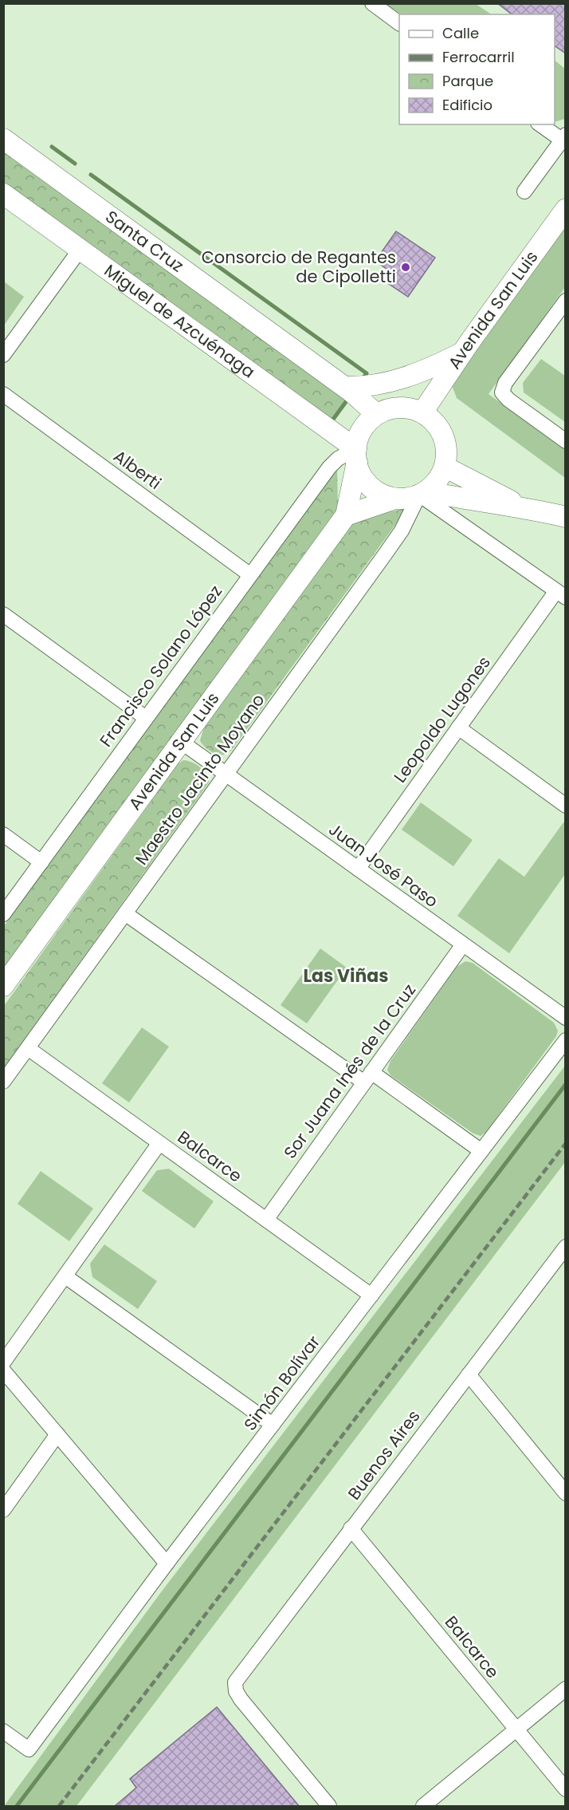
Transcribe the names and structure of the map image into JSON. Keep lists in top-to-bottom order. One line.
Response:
{"streets":{"main road":["Santa Cruz","Avenida San Luis","Miguel de Azcuénaga"],"street":["Alberti","Francisco Solano López","Leopoldo Lugones","Maestro Jacinto Moyano","Juan José Paso","Sor Juana Inés de la Cruz","Balcarce","Simón Bolívar","Buenos Aires"]},"crossings":[["Santa Cruz","Avenida San Luis"],["Santa Cruz","Miguel de Azcuénaga"],["Santa Cruz","Francisco Solano López"],["Santa Cruz","Maestro Jacinto Moyano"],["Avenida San Luis","Miguel de Azcuénaga"],["Avenida San Luis","Francisco Solano López"],["Avenida San Luis","Maestro Jacinto Moyano"],["Avenida San Luis","Juan José Paso"],["Miguel de Azcuénaga","Francisco Solano López"],["Miguel de Azcuénaga","Maestro Jacinto Moyano"],["Alberti","Francisco Solano López"],["Francisco Solano López","Maestro Jacinto Moyano"],["Leopoldo Lugones","Juan José Paso"],["Maestro Jacinto Moyano","Juan José Paso"],["Maestro Jacinto Moyano","Balcarce"],["Juan José Paso","Sor Juana Inés de la Cruz"],["Sor Juana Inés de la Cruz","Balcarce"],["Balcarce","Simón Bolívar"],["Balcarce","Buenos Aires"]],"districts":["Las Viñas"],"places":["Consorcio de Regantes de Cipolletti"],"legend":["Calle","Ferrocarril","Parque","Edificio"]}
